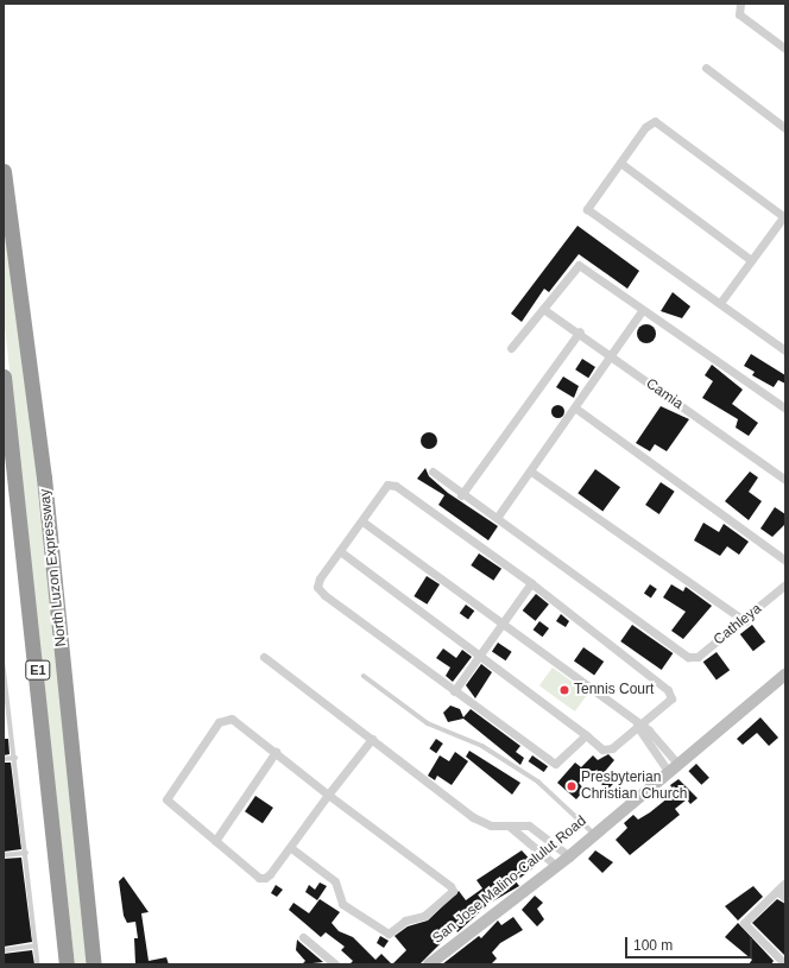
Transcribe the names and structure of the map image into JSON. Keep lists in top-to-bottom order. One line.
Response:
{"streets":{"highway":["North Luzon Expressway","E1"],"main road":["San Jose Malino-Calulut Road"],"street":["Camia","Cathleya"]},"places":["Tennis Court","Presbyterian Christian Church"],"scale_bar":"100 m"}
